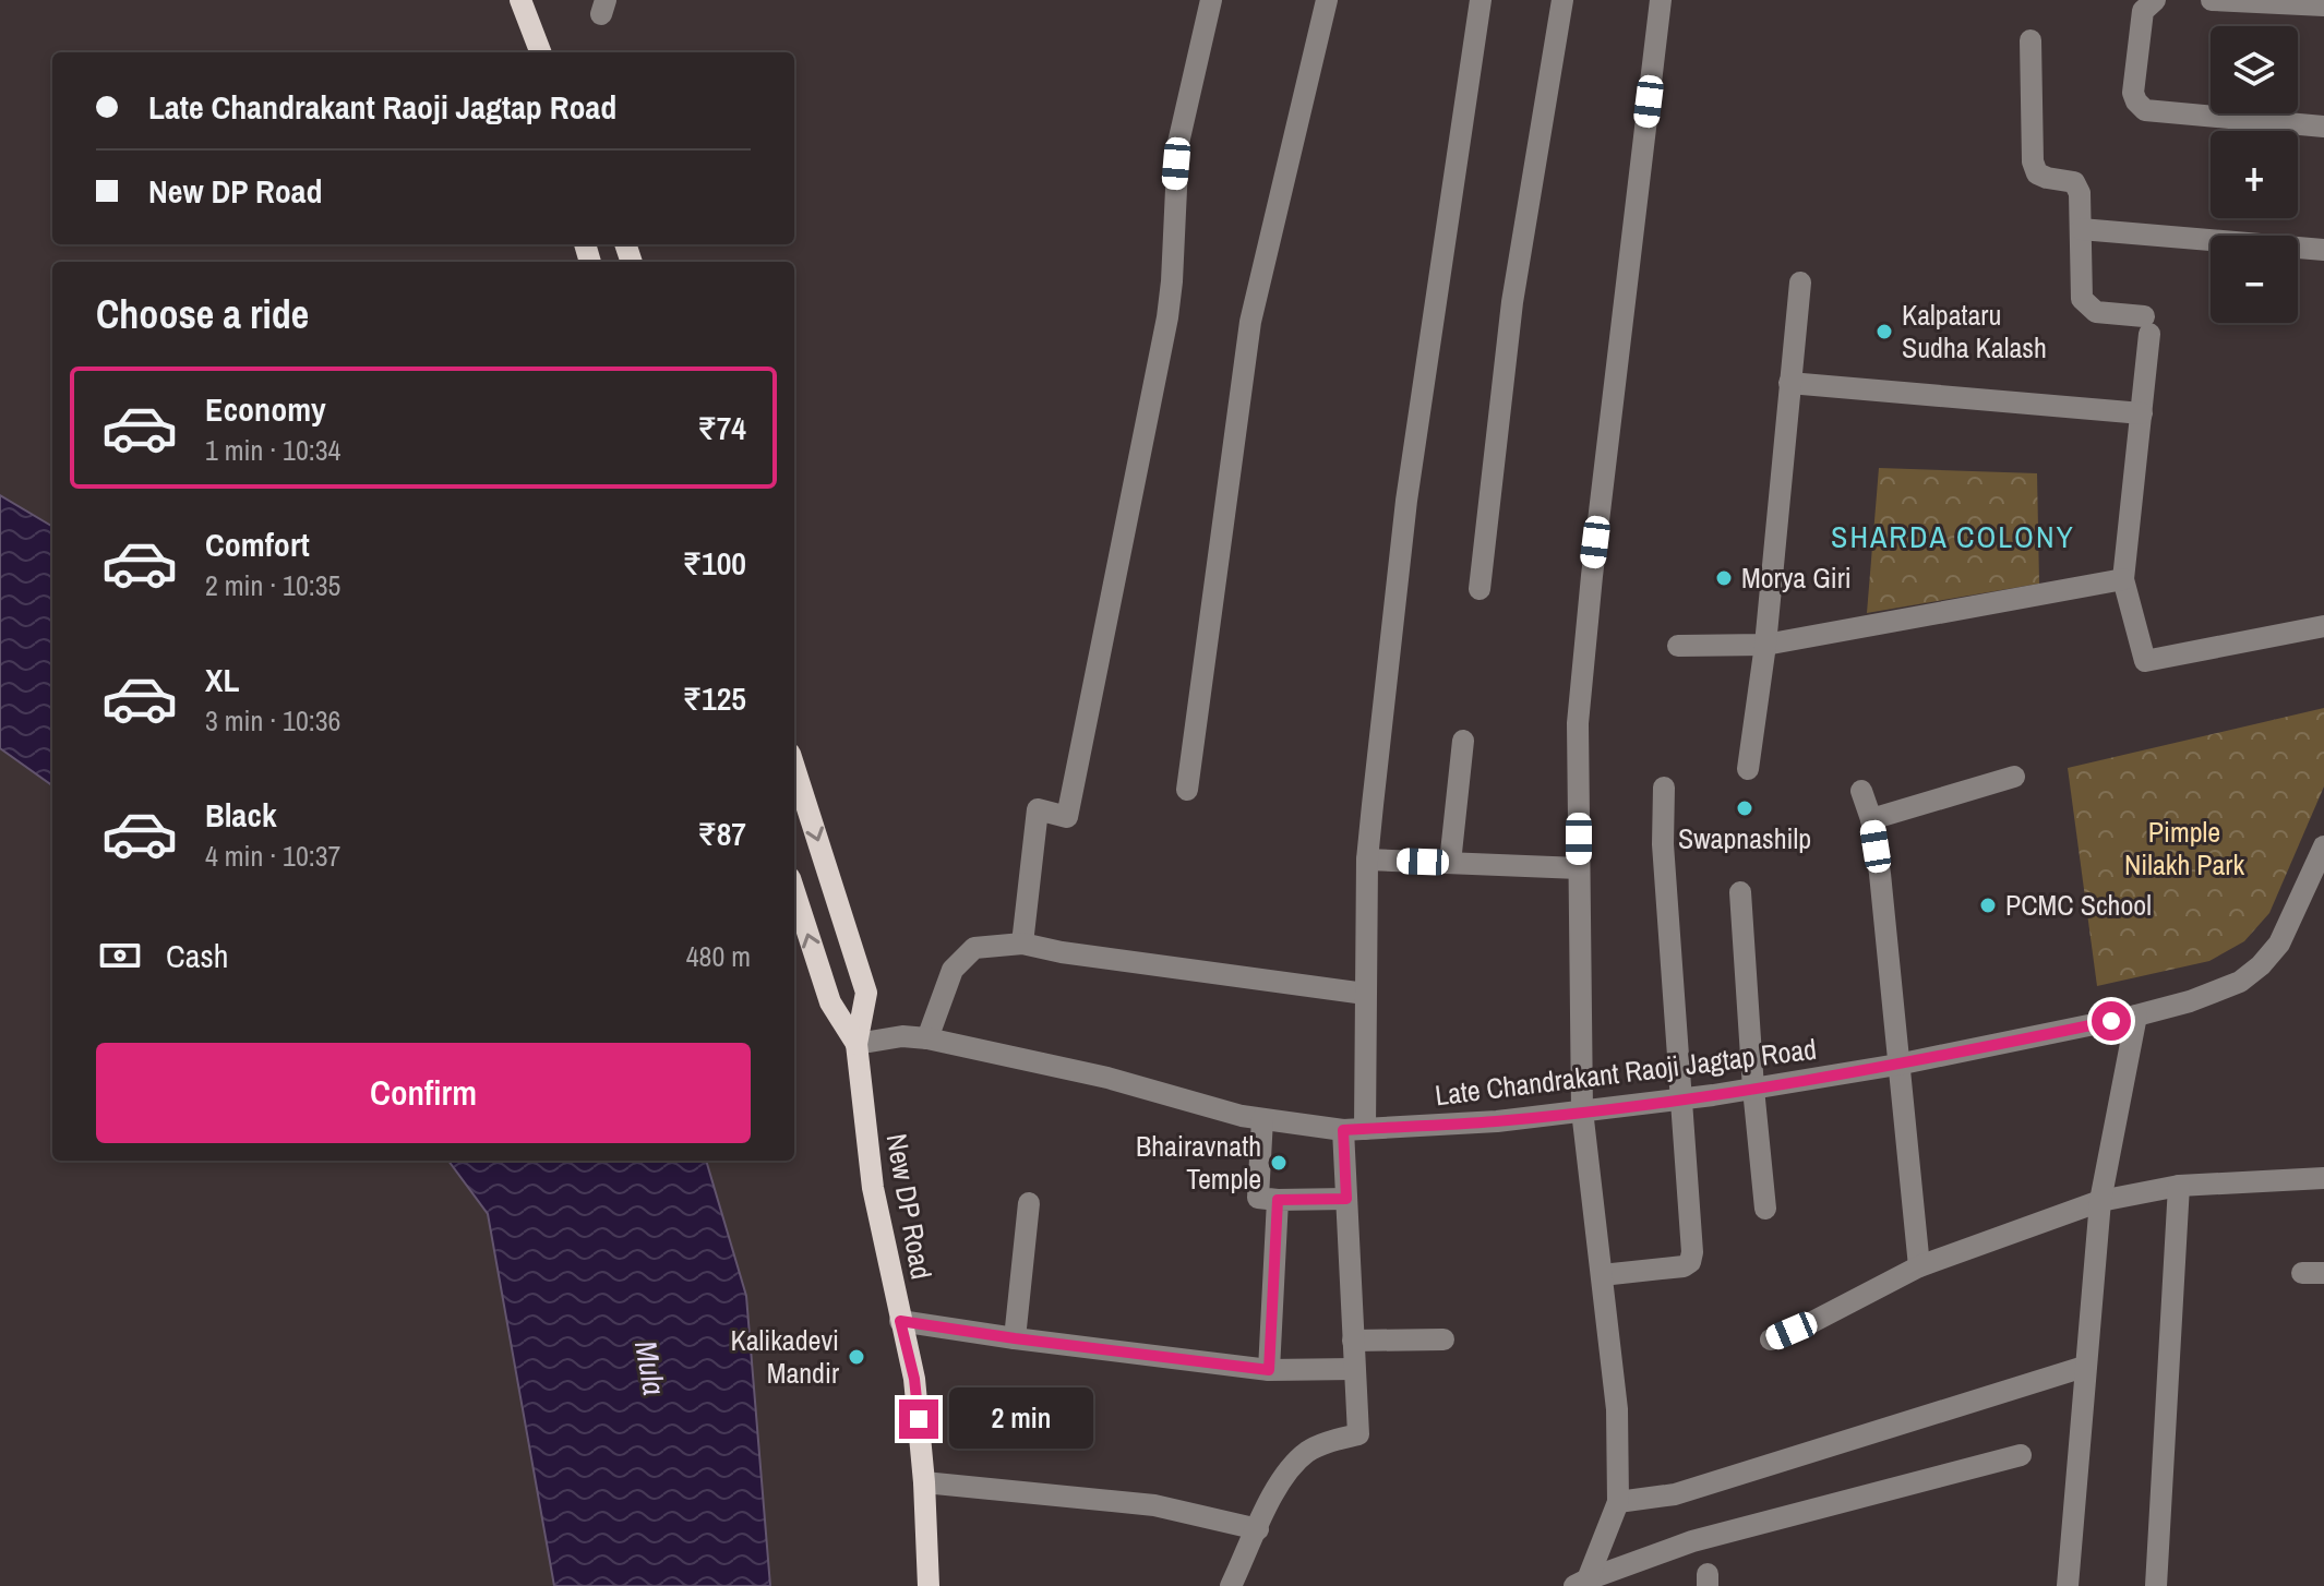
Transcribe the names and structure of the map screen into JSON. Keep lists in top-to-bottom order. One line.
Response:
{"streets":{"main road":["New DP Road"],"street":["Late Chandrakant Raoji Jagtap Road"]},"crossings":[["Late Chandrakant Raoji Jagtap Road","New DP Road"]],"districts":["SHARDA COLONY"],"water":["Mula"],"parks":["Pimple Nilakh Park"],"places":["Kalpataru Sudha Kalash","Morya Giri","Swapnashilp","PCMC School","Bhairavnath Temple","Kalikadevi Mandir"],"page":{"map_buttons":["+","−"],"banner":["Late Chandrakant Raoji Jagtap Road","New DP Road"],"heading":"Choose a ride","list":[{"name":"Economy","note":"1 min · 10:34","value":"₹74"},{"name":"Comfort","note":"2 min · 10:35","value":"₹100"},{"name":"XL","note":"3 min · 10:36","value":"₹125"},{"name":"Black","note":"4 min · 10:37","value":"₹87"}],"pay":["Cash","480 m"],"buttons":"Confirm","bubble":"2 min"}}
